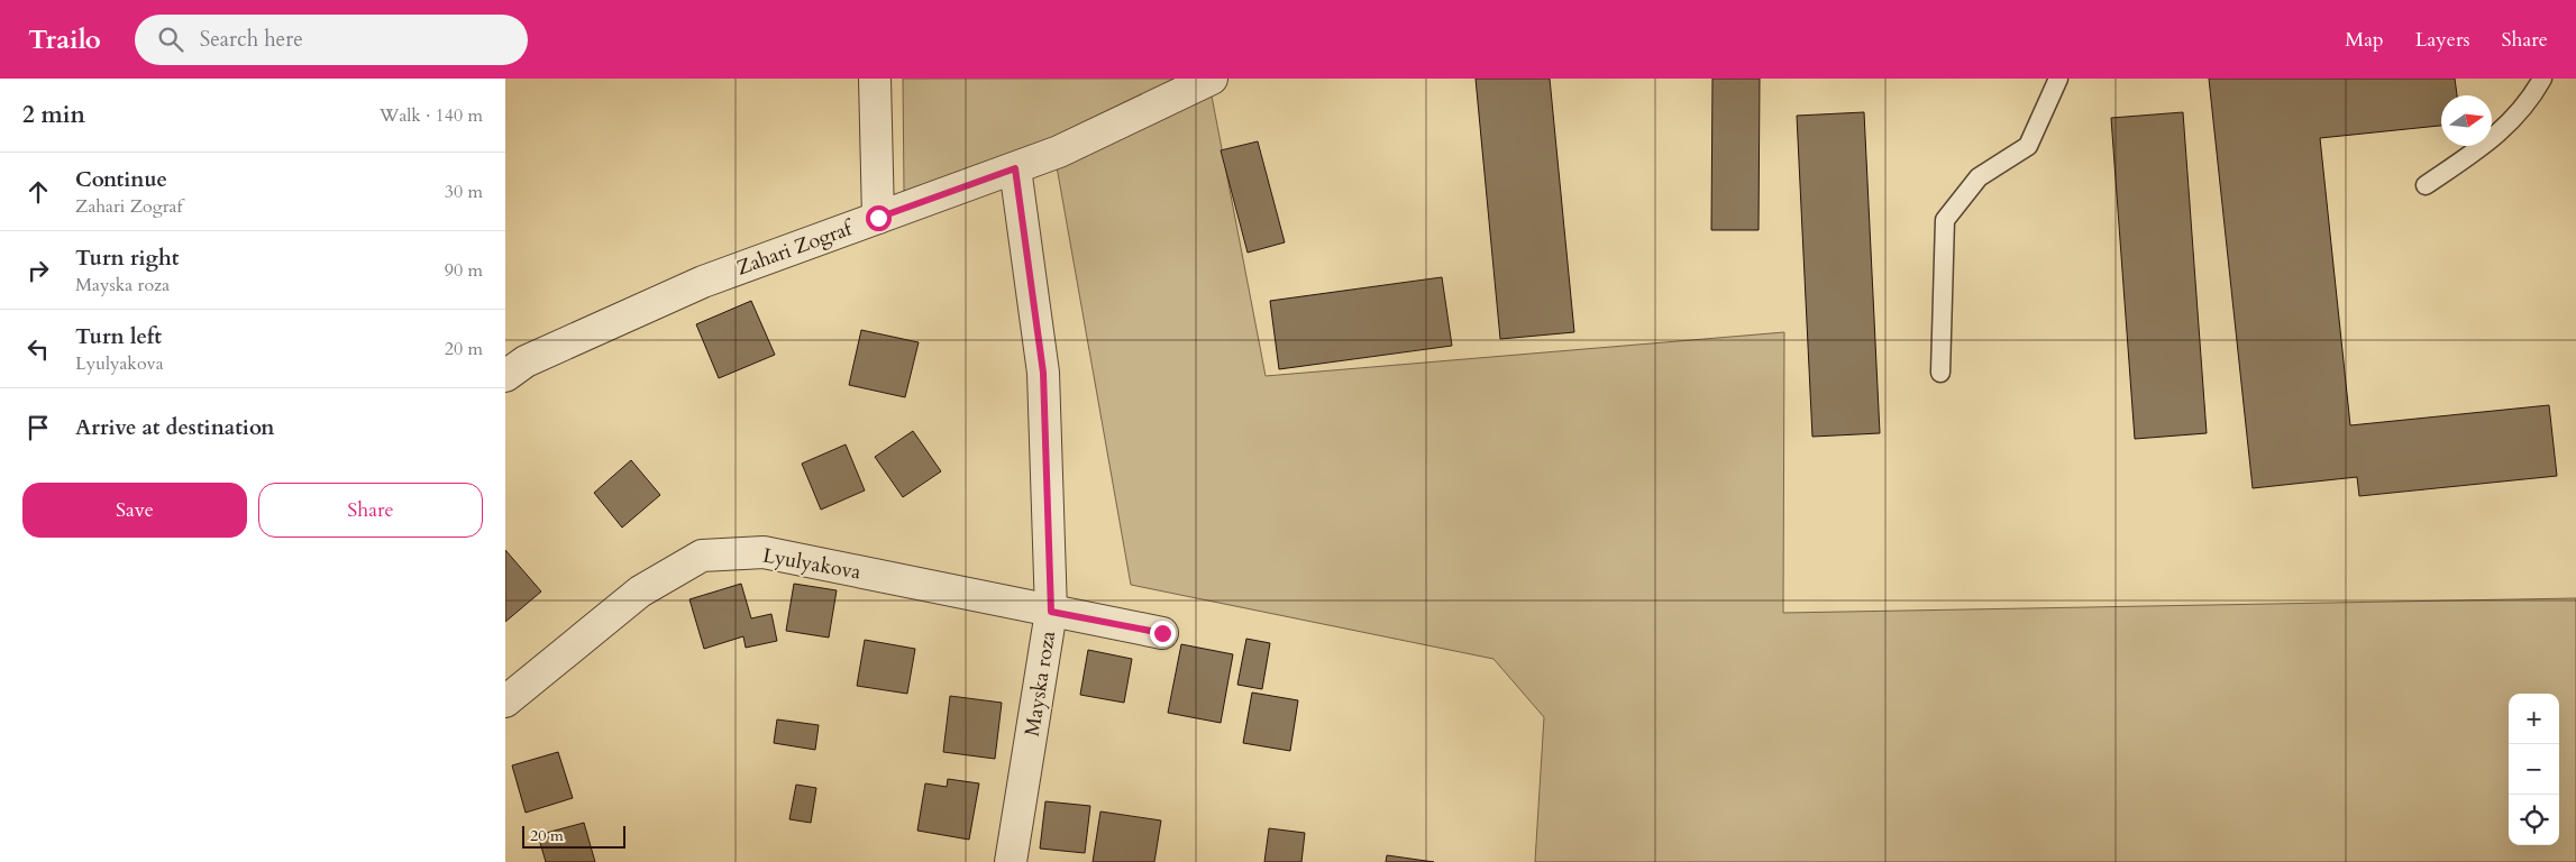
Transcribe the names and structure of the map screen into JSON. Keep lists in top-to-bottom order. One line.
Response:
{"streets":{"street":["Zahari Zograf","Lyulyakova","Mayska roza"]},"crossings":[["Zahari Zograf","Mayska roza"],["Lyulyakova","Mayska roza"]],"scale_bar":"20 m","north":"right","page":{"header":"Trailo","search":"Search here","nav":["Map","Layers","Share"],"heading":["2 min","Walk · 140 m"],"list":[["Continue","Zahari Zograf","30 m"],["Turn right","Mayska roza","90 m"],["Turn left","Lyulyakova","20 m"],"Arrive at destination"],"buttons":["Save","Share"],"map_buttons":["+","−"],"scale":"20 m"}}
